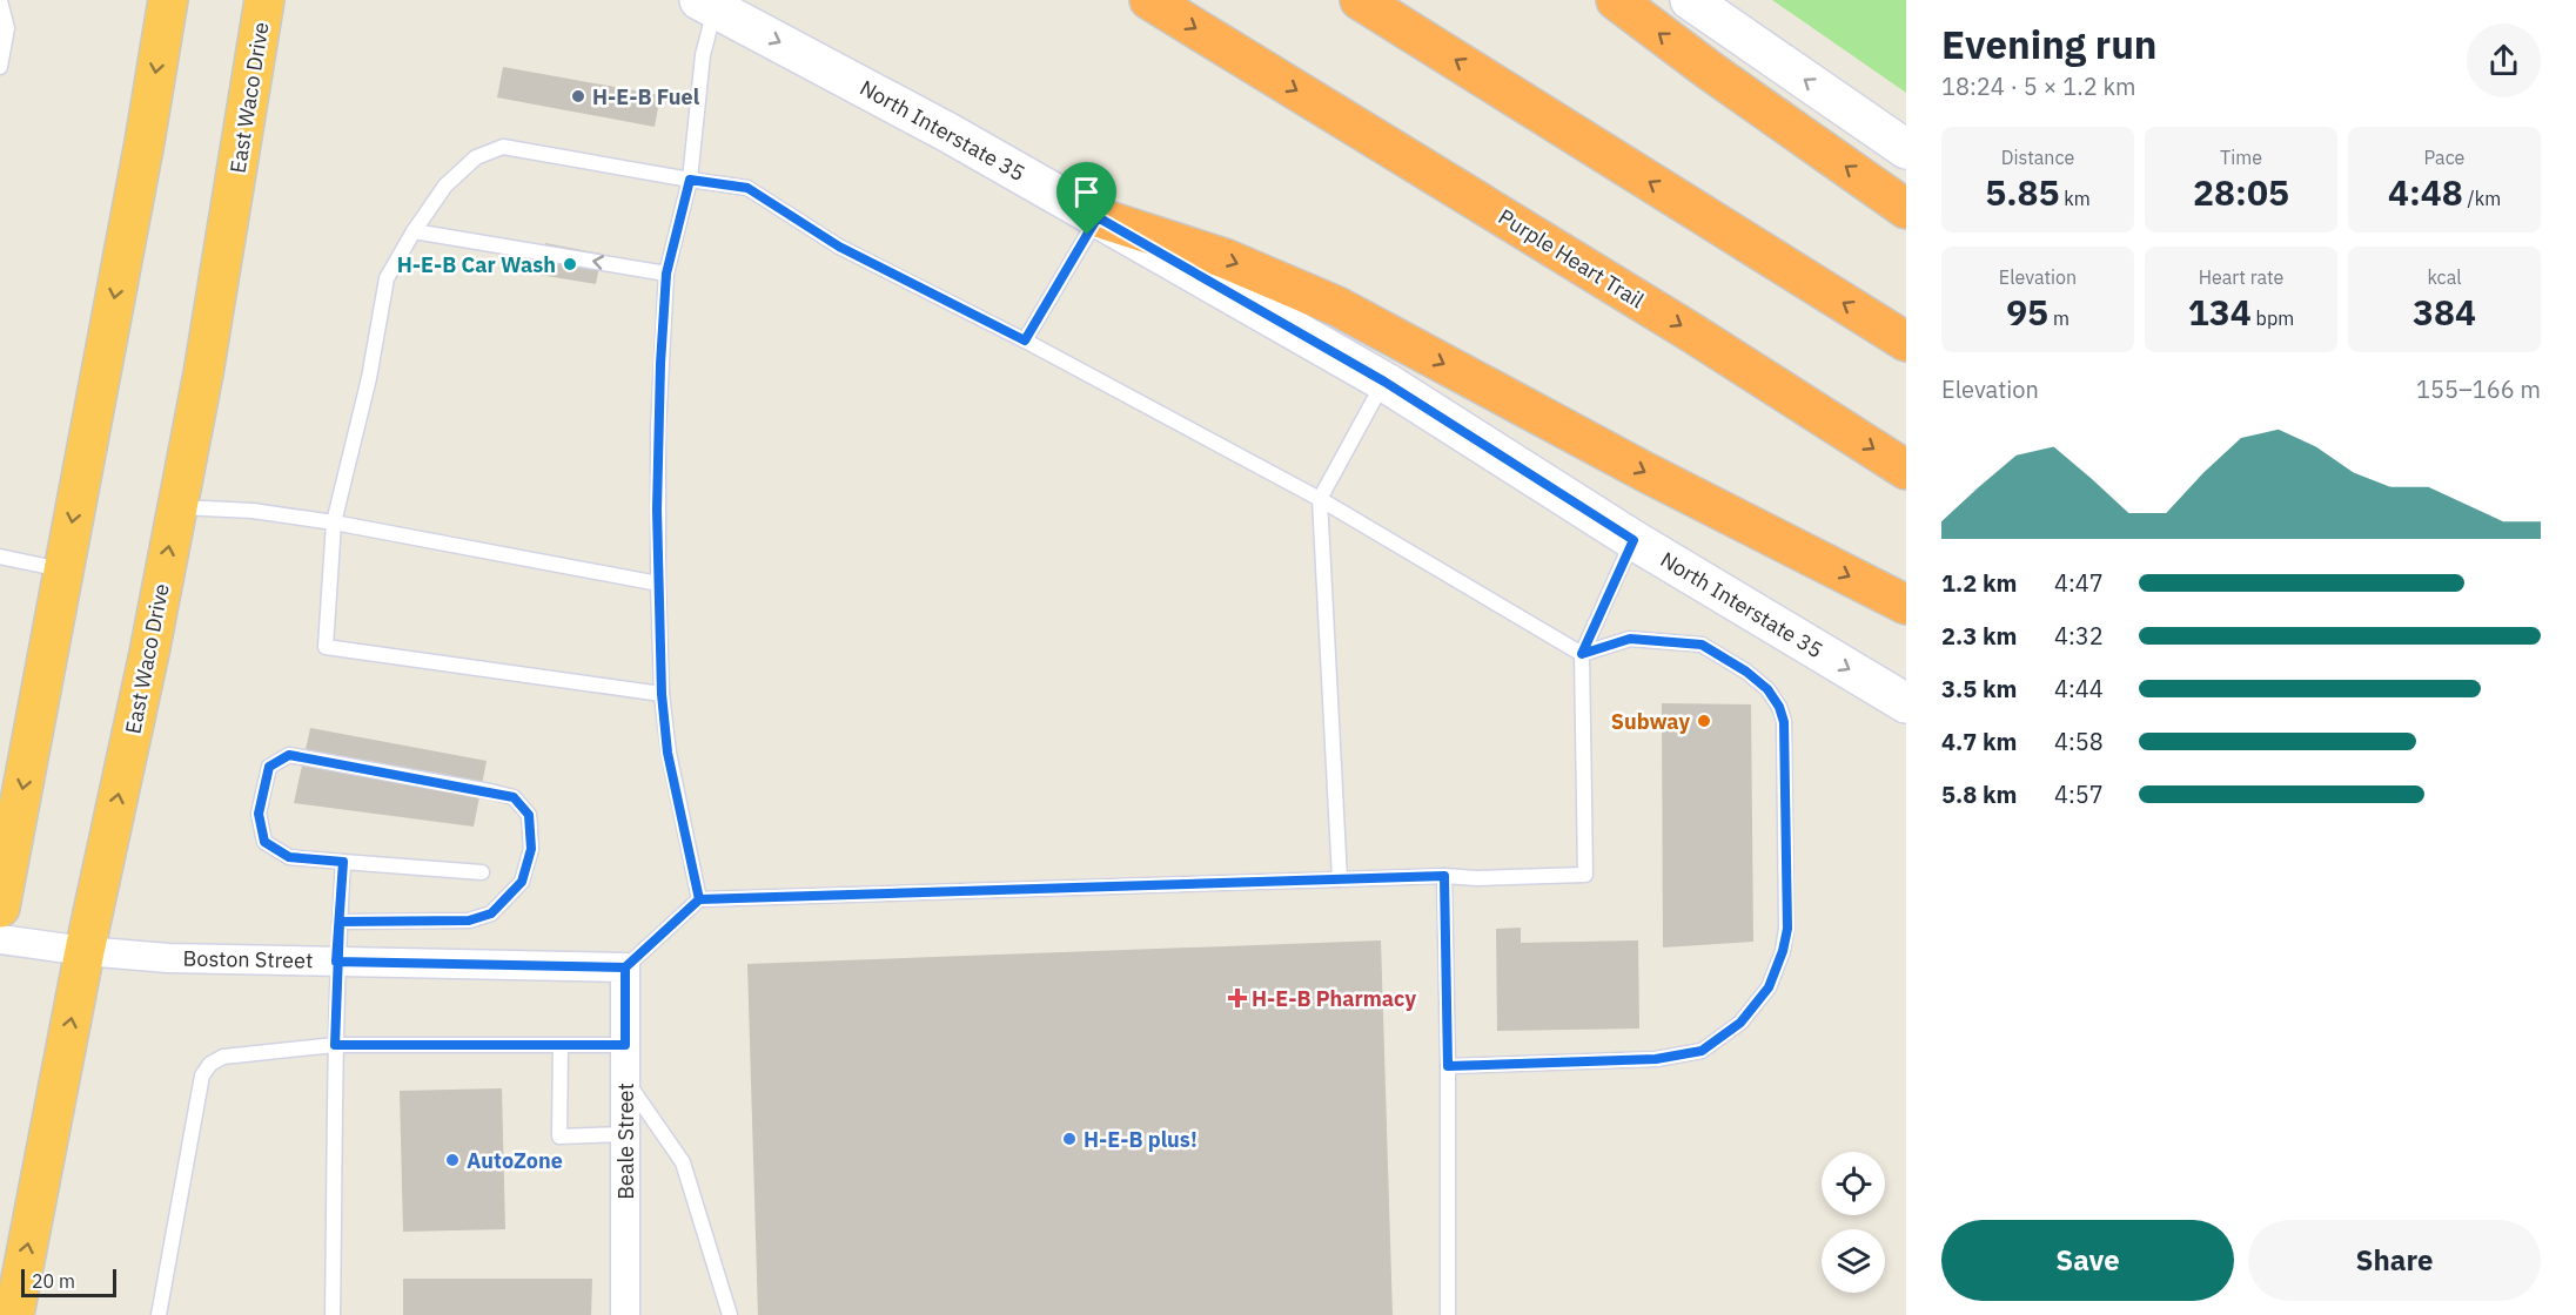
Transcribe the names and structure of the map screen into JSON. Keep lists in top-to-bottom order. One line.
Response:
{"streets":{"highway":["East Waco Drive","Purple Heart Trail"],"main road":["North Interstate 35"],"street":["Boston Street","Beale Street"]},"crossings":[["East Waco Drive","Boston Street"],["Boston Street","Beale Street"]],"one_way":["North Interstate 35"],"places":{"other":["H-E-B Fuel","H-E-B Car Wash","Subway","H-E-B plus!","AutoZone"],"health":["H-E-B Pharmacy"]},"scale_bar":"20 m","page":{"heading":["Evening run","18:24 · 5 × 1.2 km"],"stats":[["Distance","5.85 km"],["Time","28:05"],["Pace","4:48 /km"],["Elevation","95 m"],["Heart rate","134 bpm"],["kcal","384"]],"chart":["Elevation","155–166 m"],"list":[{"name":"1.2 km","note":"4:47"},{"name":"2.3 km","note":"4:32"},{"name":"3.5 km","note":"4:44"},{"name":"4.7 km","note":"4:58"},{"name":"5.8 km","note":"4:57"}],"buttons":["Save","Share"],"scale":"20 m"}}
